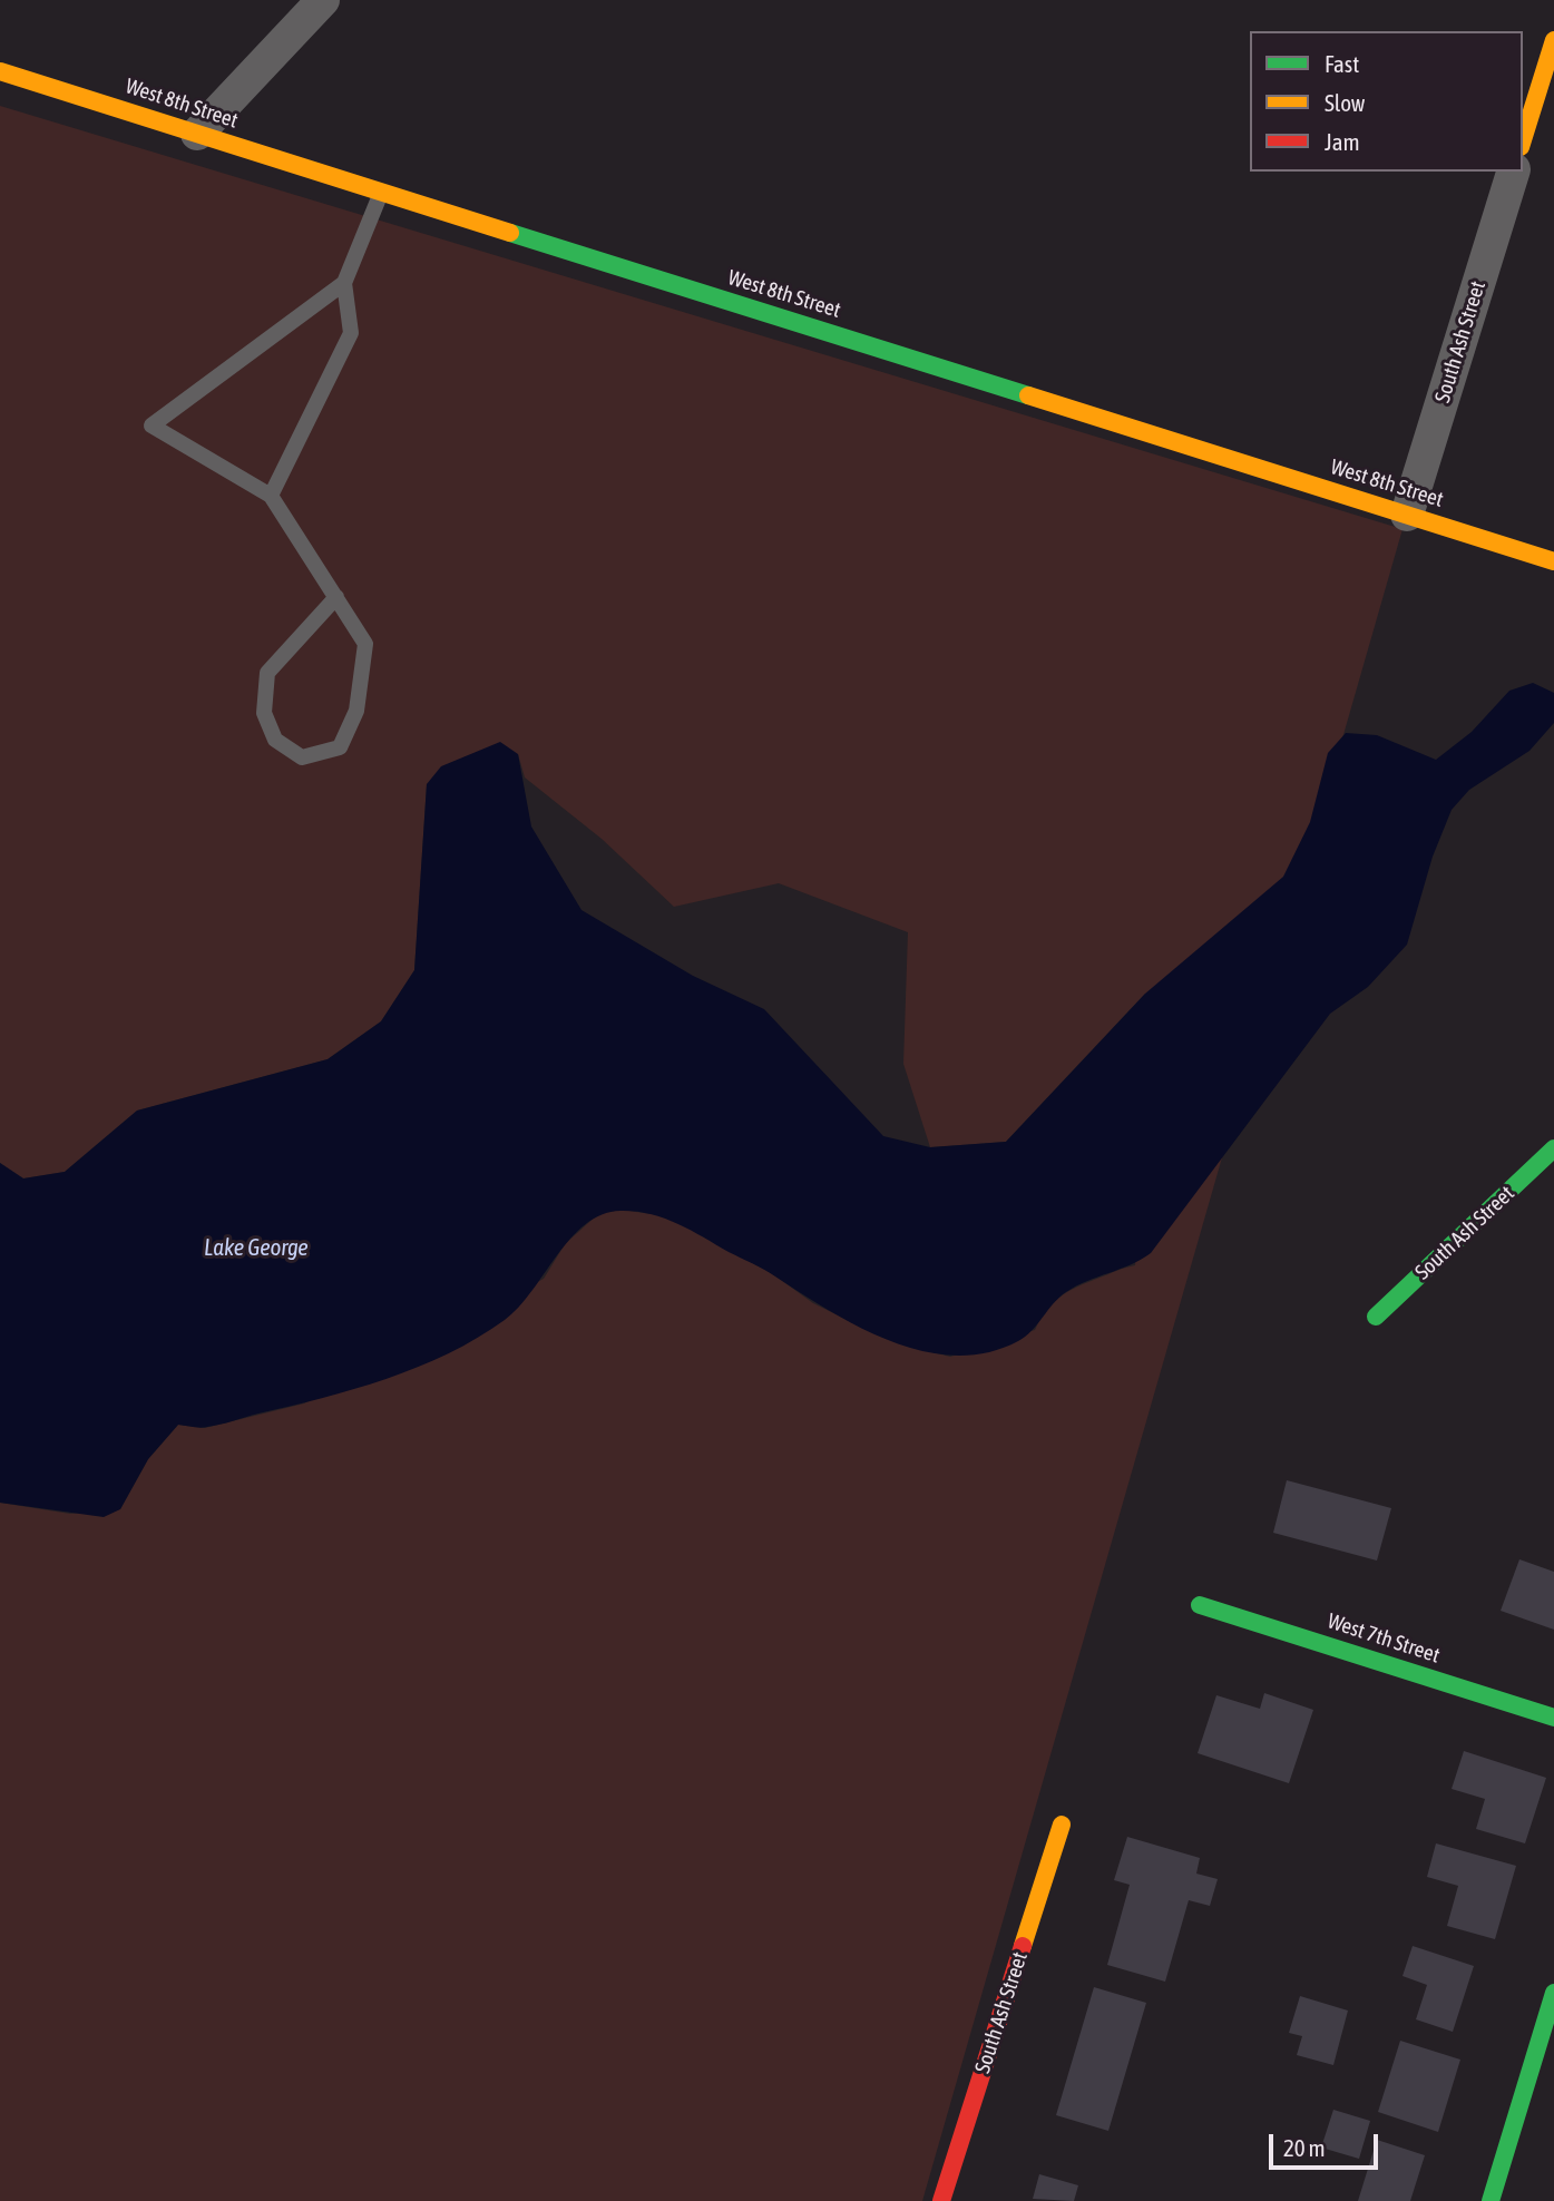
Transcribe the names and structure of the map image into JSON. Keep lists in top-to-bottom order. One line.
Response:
{"streets":{"street":["West 8th Street","South Ash Street","West 7th Street"]},"crossings":[["West 8th Street","South Ash Street"]],"water":["Lake George"],"legend":["Fast","Slow","Jam"],"scale_bar":"20 m"}
